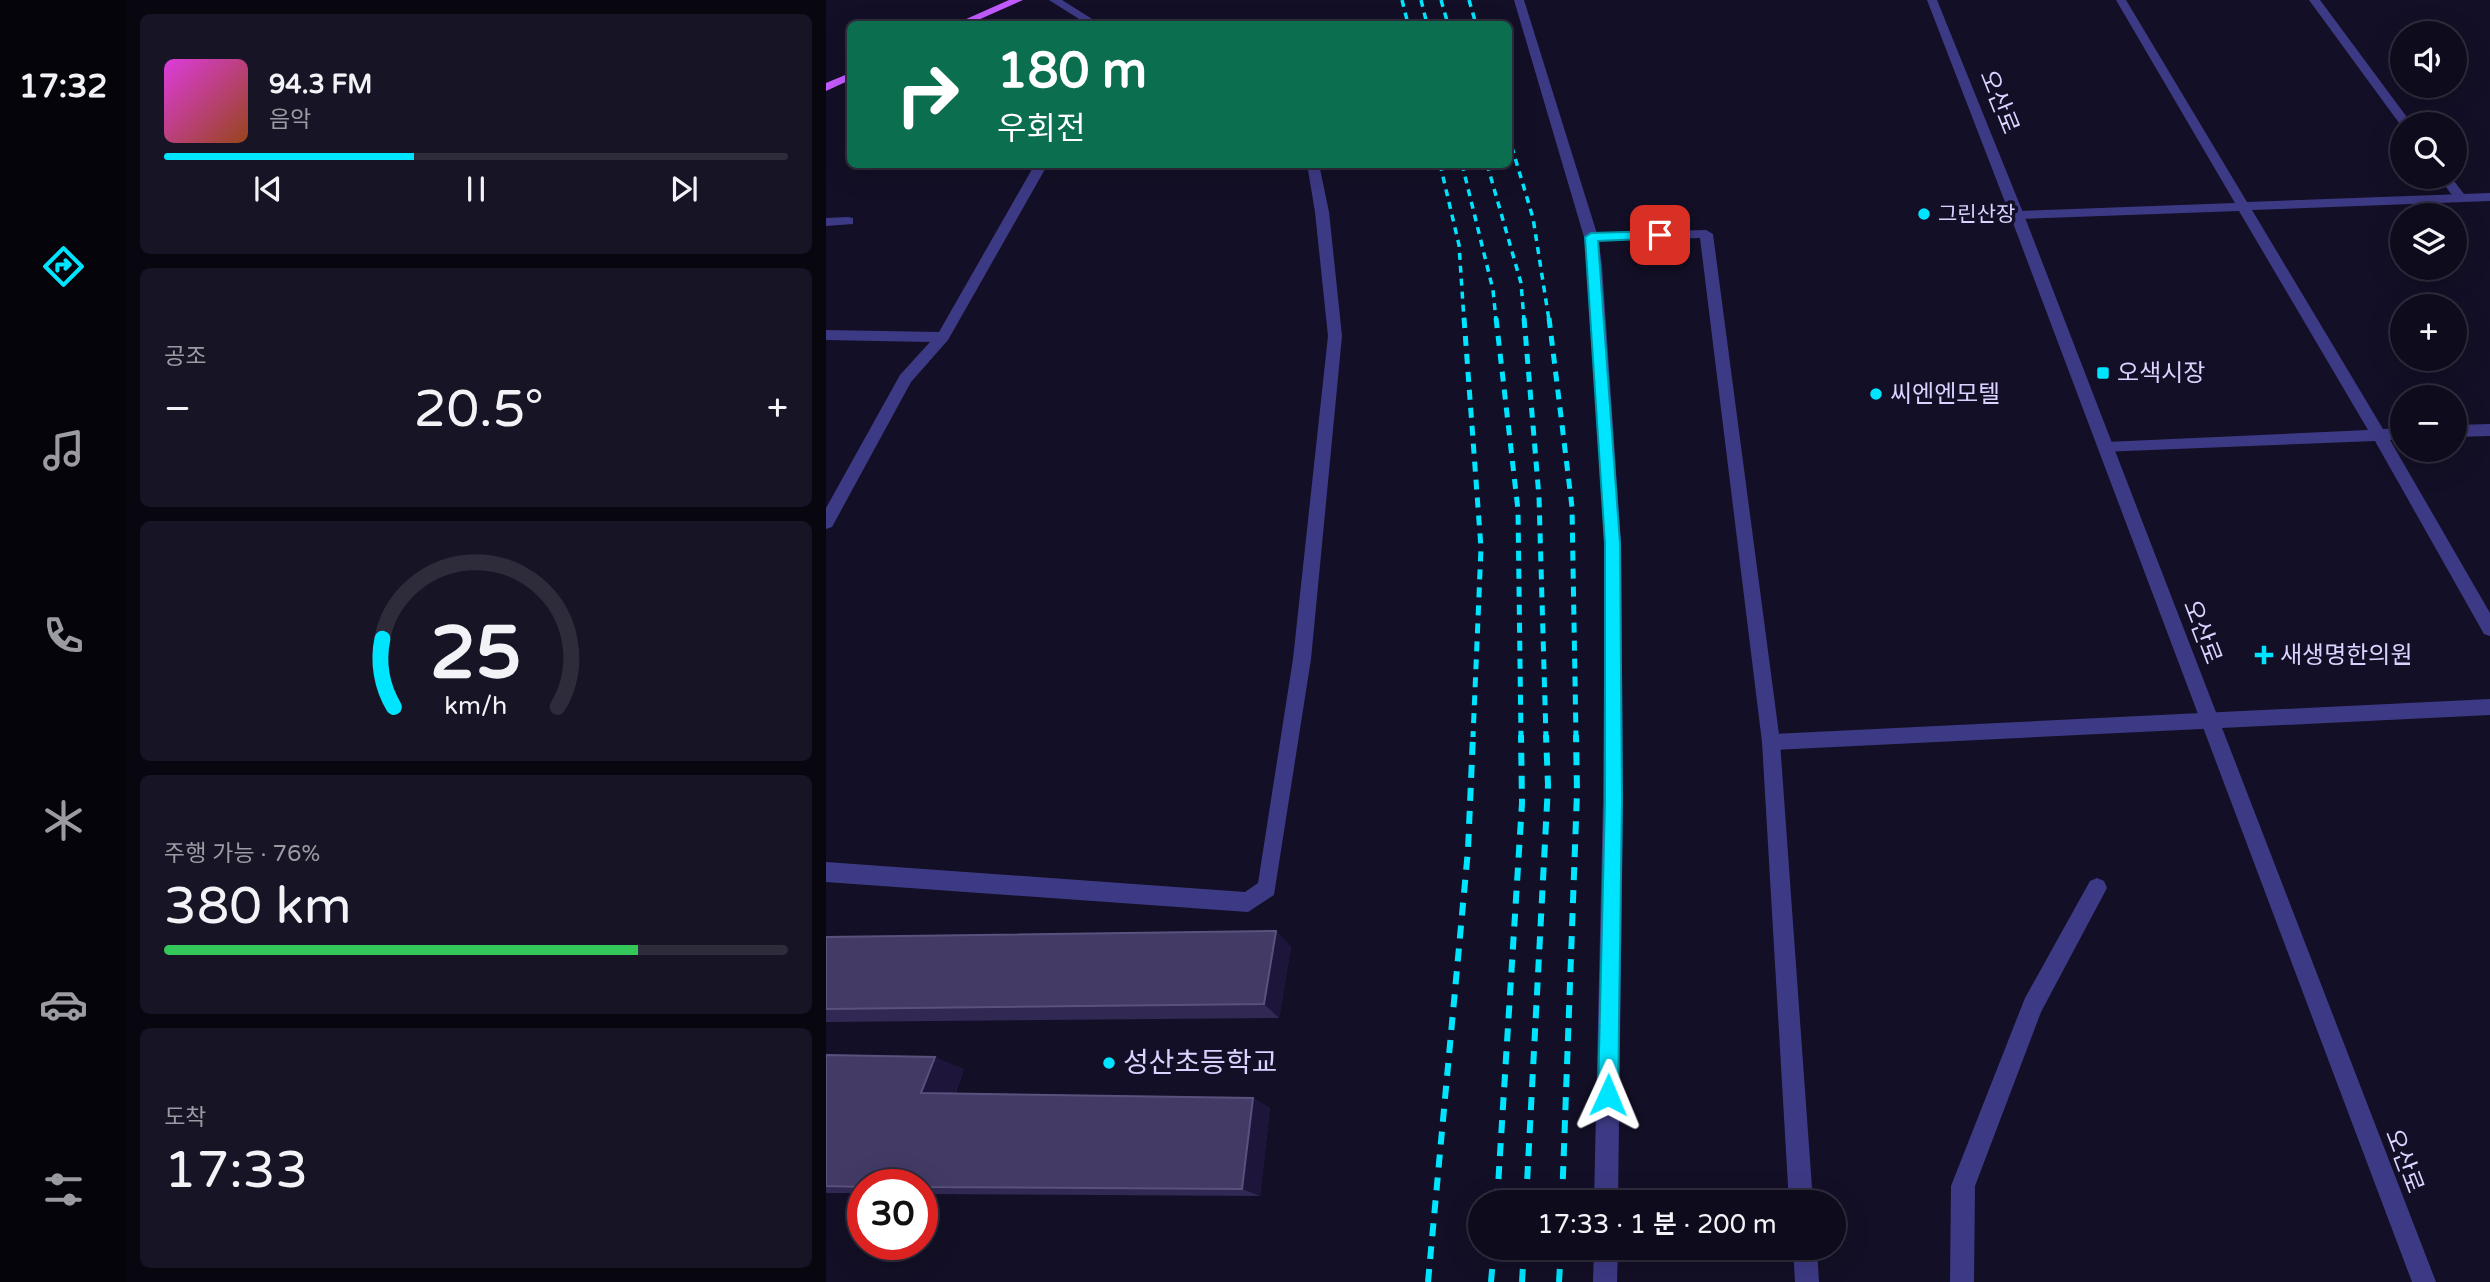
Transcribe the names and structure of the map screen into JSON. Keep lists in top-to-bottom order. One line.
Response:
{"streets":{"street":["오산로"]},"places":{"other":["그린산장","씨엔엔모텔","성산초등학교"],"transit":["오색시장"],"health":["새생명한의원"]},"page":{"tabs":"17:32","map_buttons":["+","−"],"turn":["180 m","우회전"],"song":["94.3 FM","음악"],"tile":["공조",["주행 가능 · 76%","380 km"],["도착","17:33"]],"heat":["−","20.5°","+"],"limit":"30","trip":"17:33 · 1 분 · 200 m","gauge":["25","km/h"]}}
